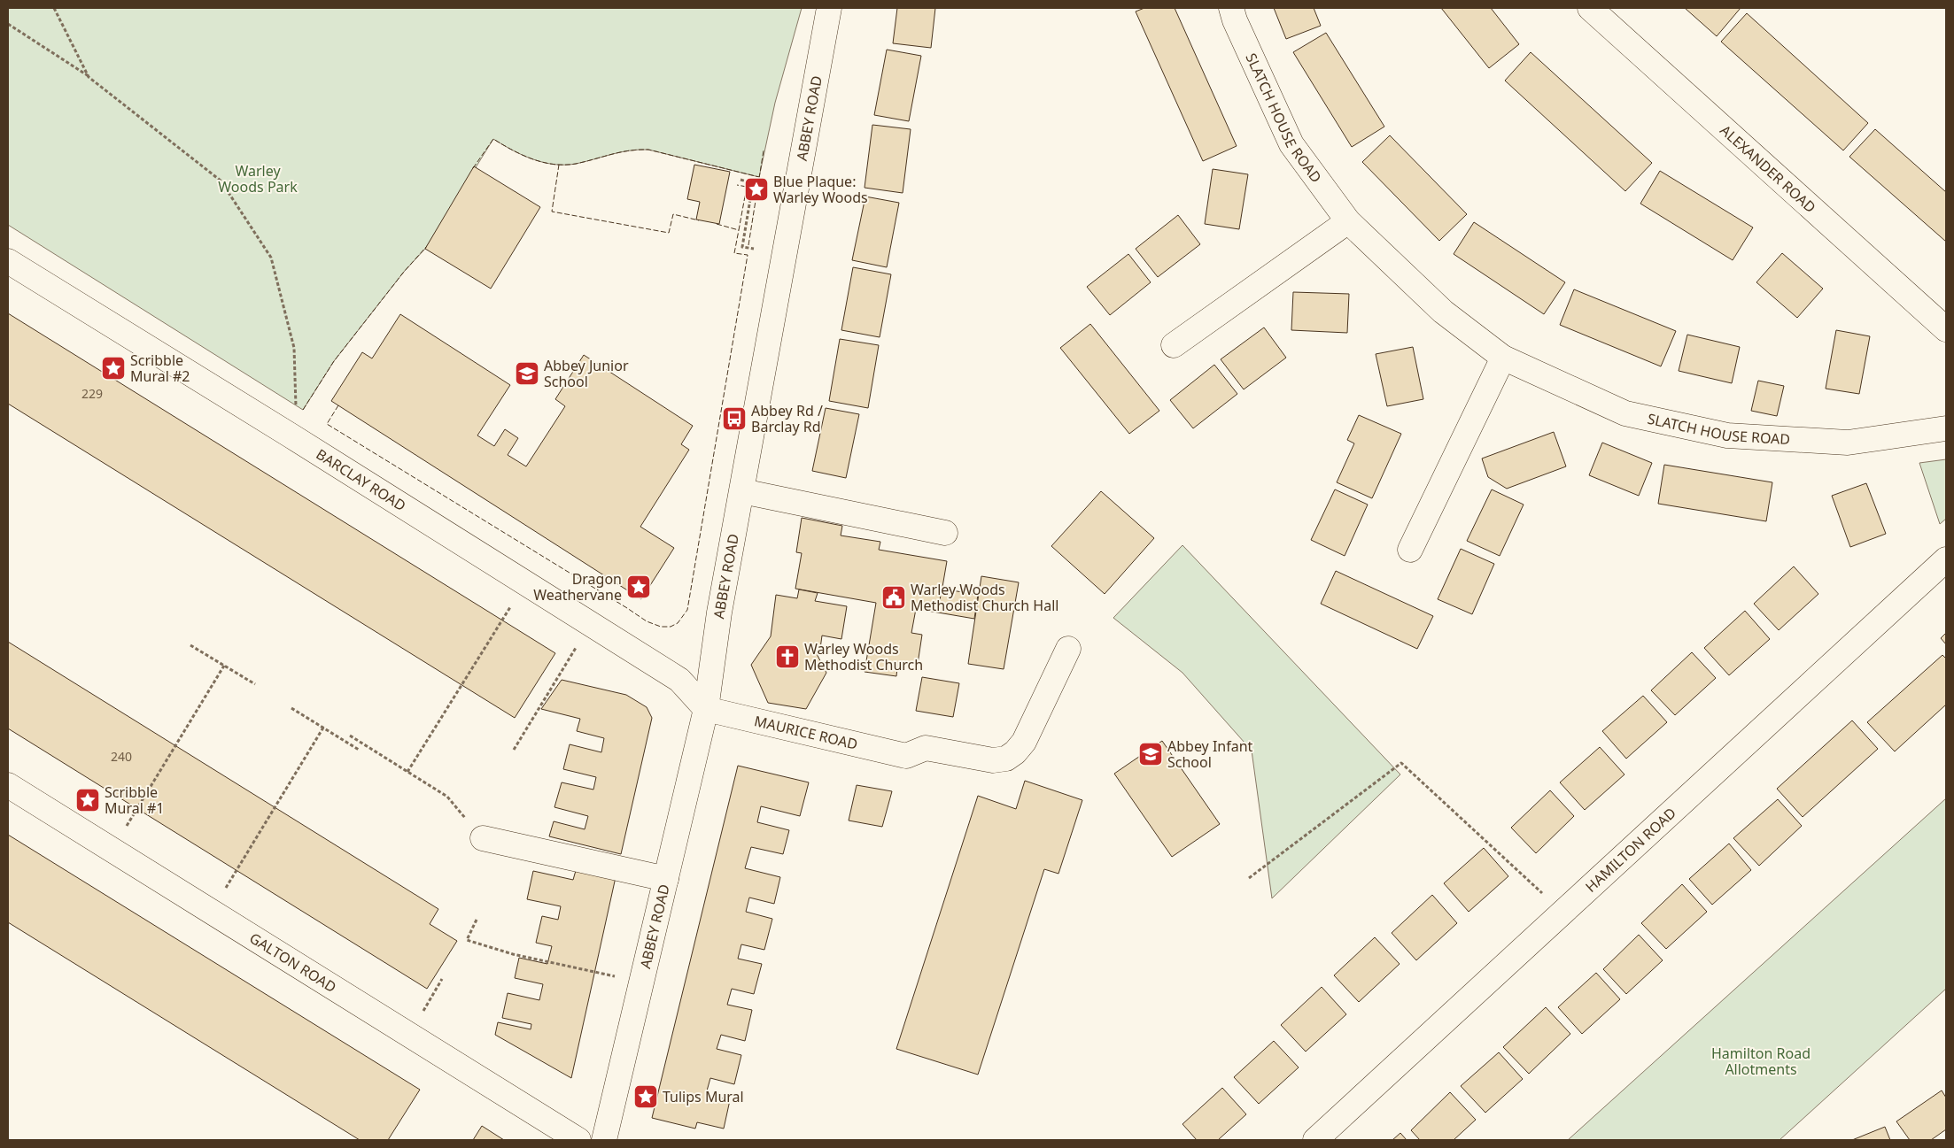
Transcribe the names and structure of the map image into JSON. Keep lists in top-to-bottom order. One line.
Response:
{"streets":{"street":["SLATCH HOUSE ROAD","ABBEY ROAD","ALEXANDER ROAD","BARCLAY ROAD","MAURICE ROAD","HAMILTON ROAD","GALTON ROAD"]},"crossings":[["ABBEY ROAD","BARCLAY ROAD"],["ABBEY ROAD","MAURICE ROAD"],["BARCLAY ROAD","MAURICE ROAD"]],"parks":["Warley Woods Park","Hamilton Road Allotments"],"places":{"place":["Blue Plaque: Warley Woods","Scribble Mural #2","Dragon Weathervane","Scribble Mural #1","Tulips Mural"],"school or university":["Abbey Junior School","Abbey Infant School"],"bus stop":["Abbey Rd / Barclay Rd"],"public building":["Warley Woods Methodist Church Hall"],"church":["Warley Woods Methodist Church"]},"house_numbers":["229","240"]}
